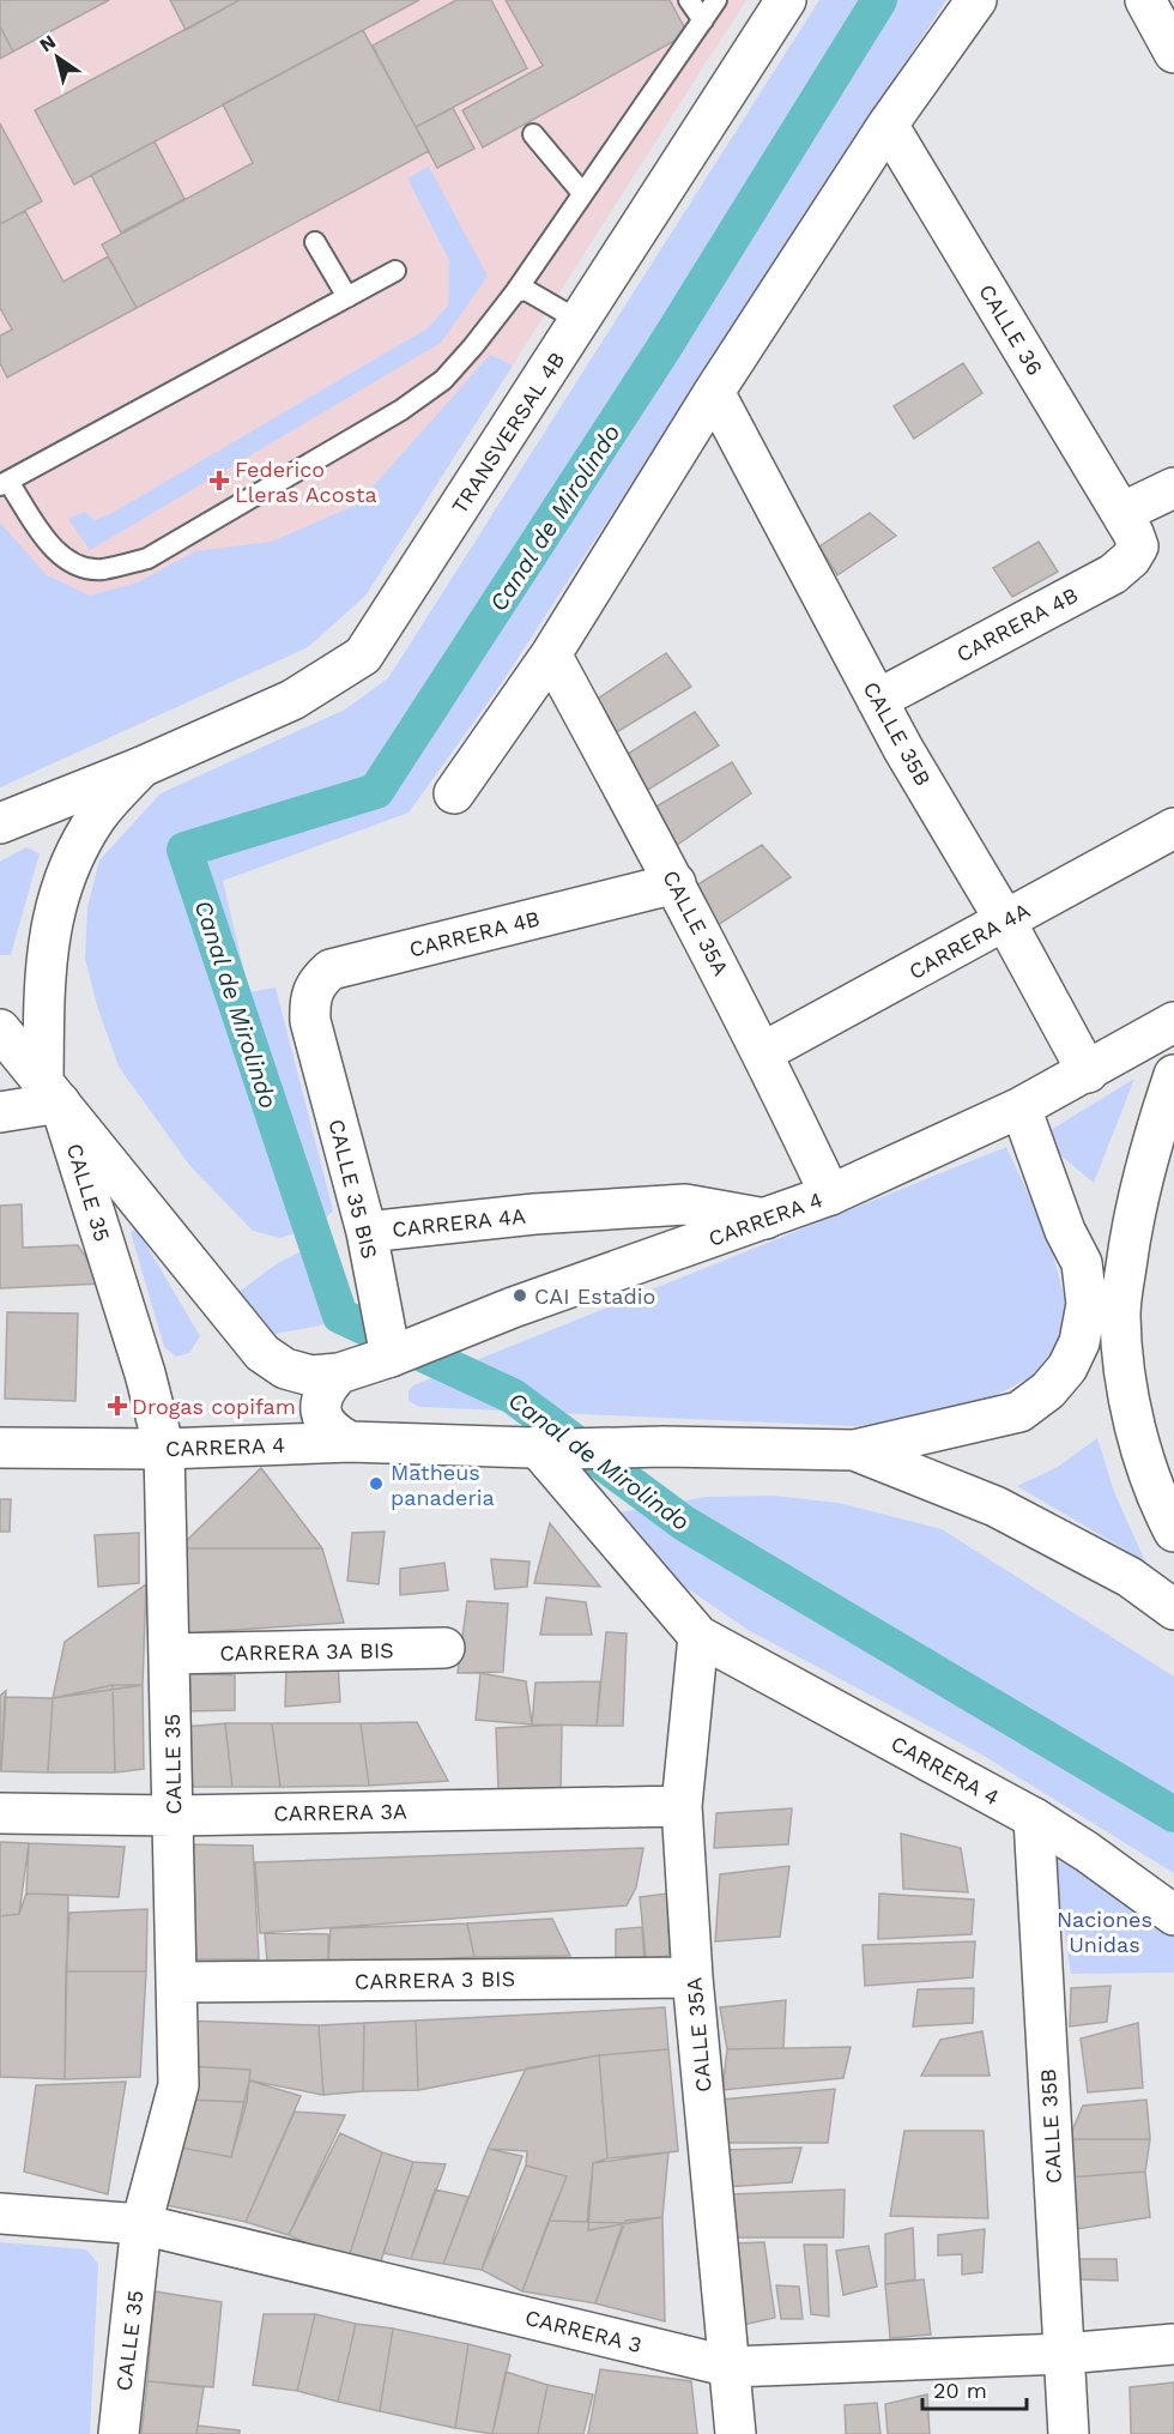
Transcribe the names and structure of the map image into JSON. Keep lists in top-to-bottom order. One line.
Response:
{"streets":{"street":["CALLE 36","TRANSVERSAL 4B","CARRERA 4B","CALLE 35B","CALLE 35A","CARRERA 4A","CALLE 35 BIS","CALLE 35","CARRERA 4","CARRERA 3A BIS","CARRERA 3A","CARRERA 3 BIS","CARRERA 3"]},"crossings":[["CALLE 36","CARRERA 4B"],["CARRERA 4B","CALLE 35B"],["CARRERA 4B","CALLE 35A"],["CARRERA 4B","CALLE 35 BIS"],["CALLE 35B","CARRERA 4A"],["CALLE 35B","CARRERA 4"],["CALLE 35B","CARRERA 3"],["CALLE 35A","CARRERA 4A"],["CALLE 35A","CARRERA 4"],["CALLE 35A","CARRERA 3A"],["CALLE 35A","CARRERA 3 BIS"],["CALLE 35A","CARRERA 3"],["CARRERA 4A","CALLE 35 BIS"],["CARRERA 4A","CARRERA 4"],["CALLE 35 BIS","CARRERA 4"],["CALLE 35","CARRERA 4"],["CALLE 35","CARRERA 3A BIS"],["CALLE 35","CARRERA 3A"],["CALLE 35","CARRERA 3 BIS"],["CALLE 35","CARRERA 3"]],"water":["Canal de Mirolindo"],"parks":["Naciones Unidas"],"places":{"health":["Federico Lleras Acosta","Drogas copifam"],"other":["CAI Estadio","Matheus panaderia"]},"scale_bar":"20 m","north":"top left"}
